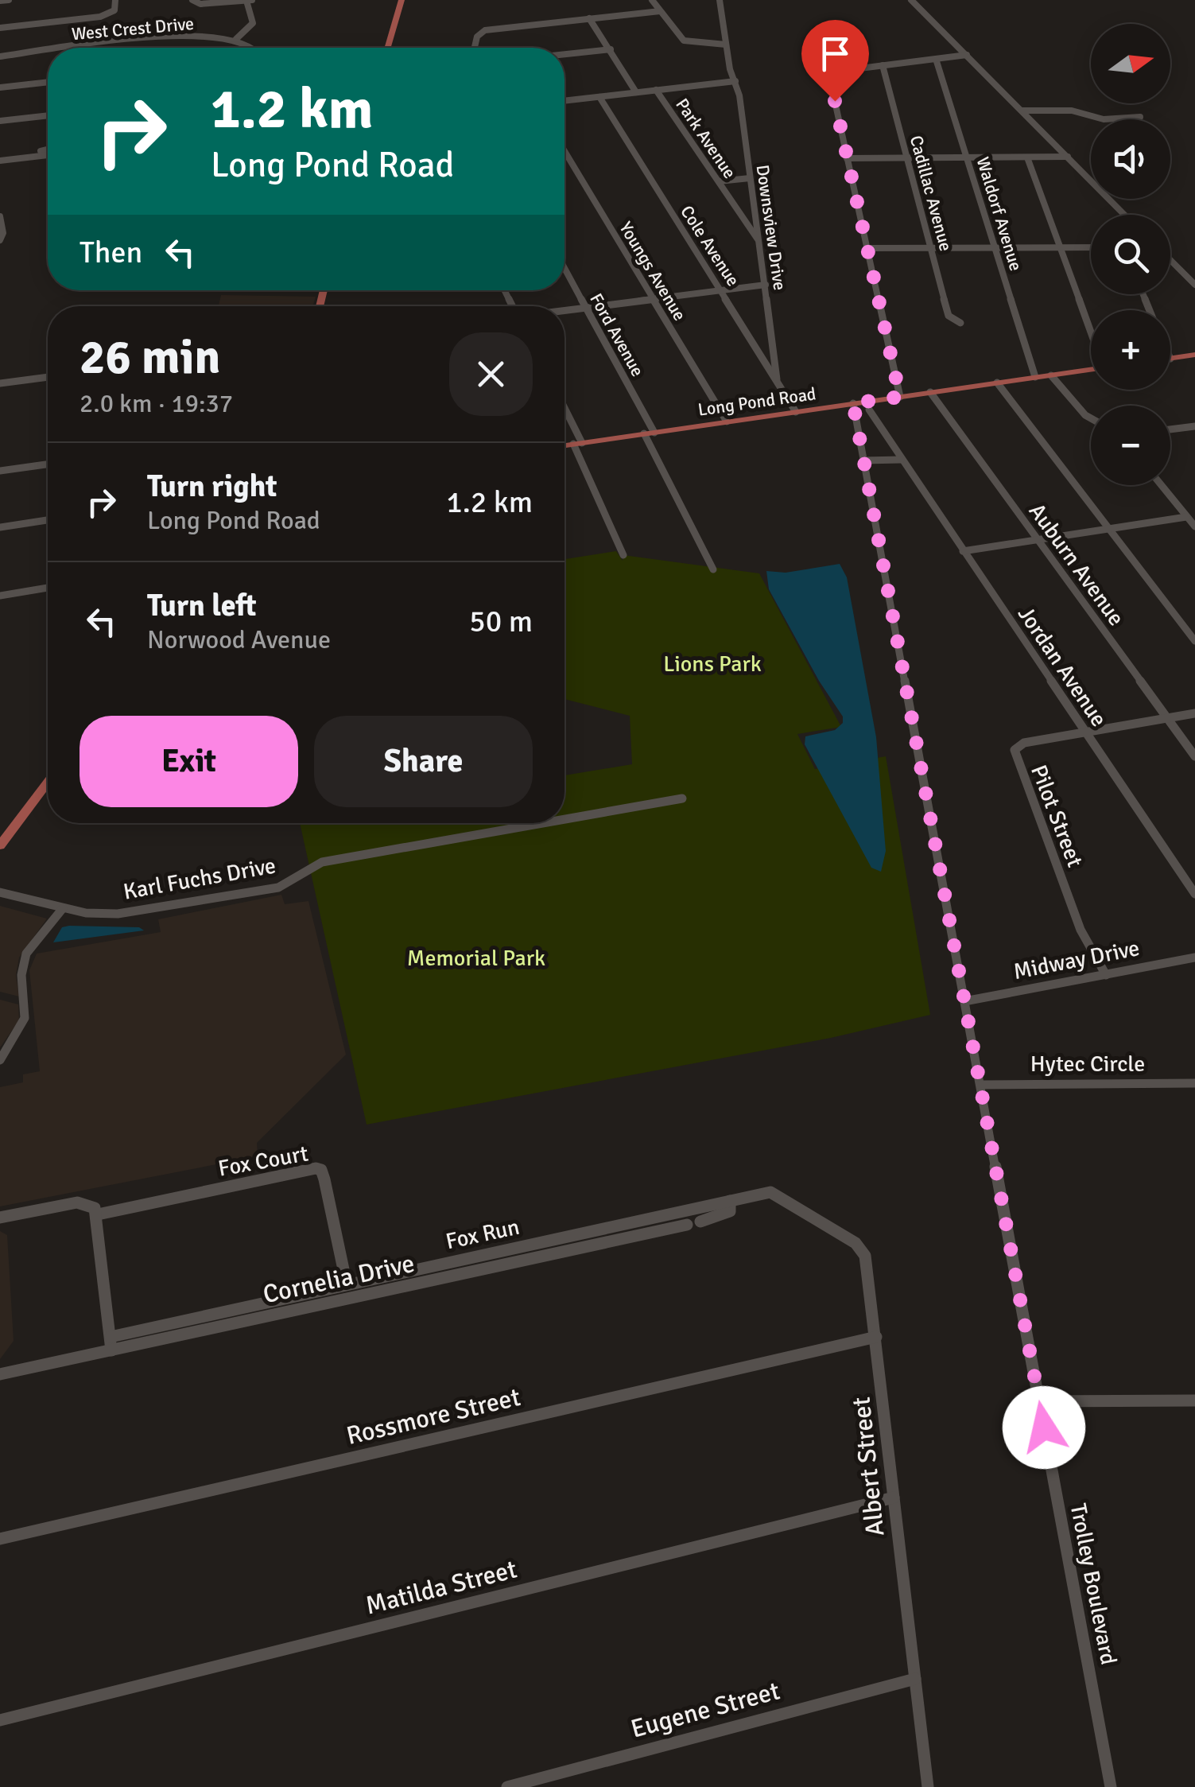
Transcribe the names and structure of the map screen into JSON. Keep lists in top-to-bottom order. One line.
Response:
{"streets":{"main road":["Long Pond Road"],"street":["West Crest Drive","Park Avenue","Cadillac Avenue","Waldorf Avenue","Downsview Drive","Cole Avenue","Youngs Avenue","Ford Avenue","Auburn Avenue","Jordan Avenue","Pilot Street","Karl Fuchs Drive","Midway Drive","Hytec Circle","Fox Court","Fox Run","Cornelia Drive","Rossmore Street","Albert Street","Trolley Boulevard","Matilda Street","Eugene Street"]},"crossings":[["Park Avenue","Downsview Drive"],["Waldorf Avenue","Long Pond Road"],["Downsview Drive","Cole Avenue"],["Cole Avenue","Long Pond Road"],["Youngs Avenue","Long Pond Road"],["Ford Avenue","Long Pond Road"],["Long Pond Road","Auburn Avenue"],["Long Pond Road","Trolley Boulevard"],["Auburn Avenue","Pilot Street"],["Jordan Avenue","Pilot Street"],["Pilot Street","Midway Drive"],["Midway Drive","Trolley Boulevard"],["Hytec Circle","Trolley Boulevard"],["Fox Court","Fox Run"],["Fox Run","Albert Street"],["Rossmore Street","Albert Street"],["Albert Street","Matilda Street"],["Albert Street","Eugene Street"]],"parks":["Lions Park","Memorial Park"],"north":"right","page":{"map_buttons":["+","−"],"turn":["1.2 km","Long Pond Road"],"then":"Then","heading":["26 min","2.0 km · 19:37"],"list":[{"name":"Turn right","note":"Long Pond Road","value":"1.2 km"},{"name":"Turn left","note":"Norwood Avenue","value":"50 m"}],"buttons":["Exit","Share"]}}
